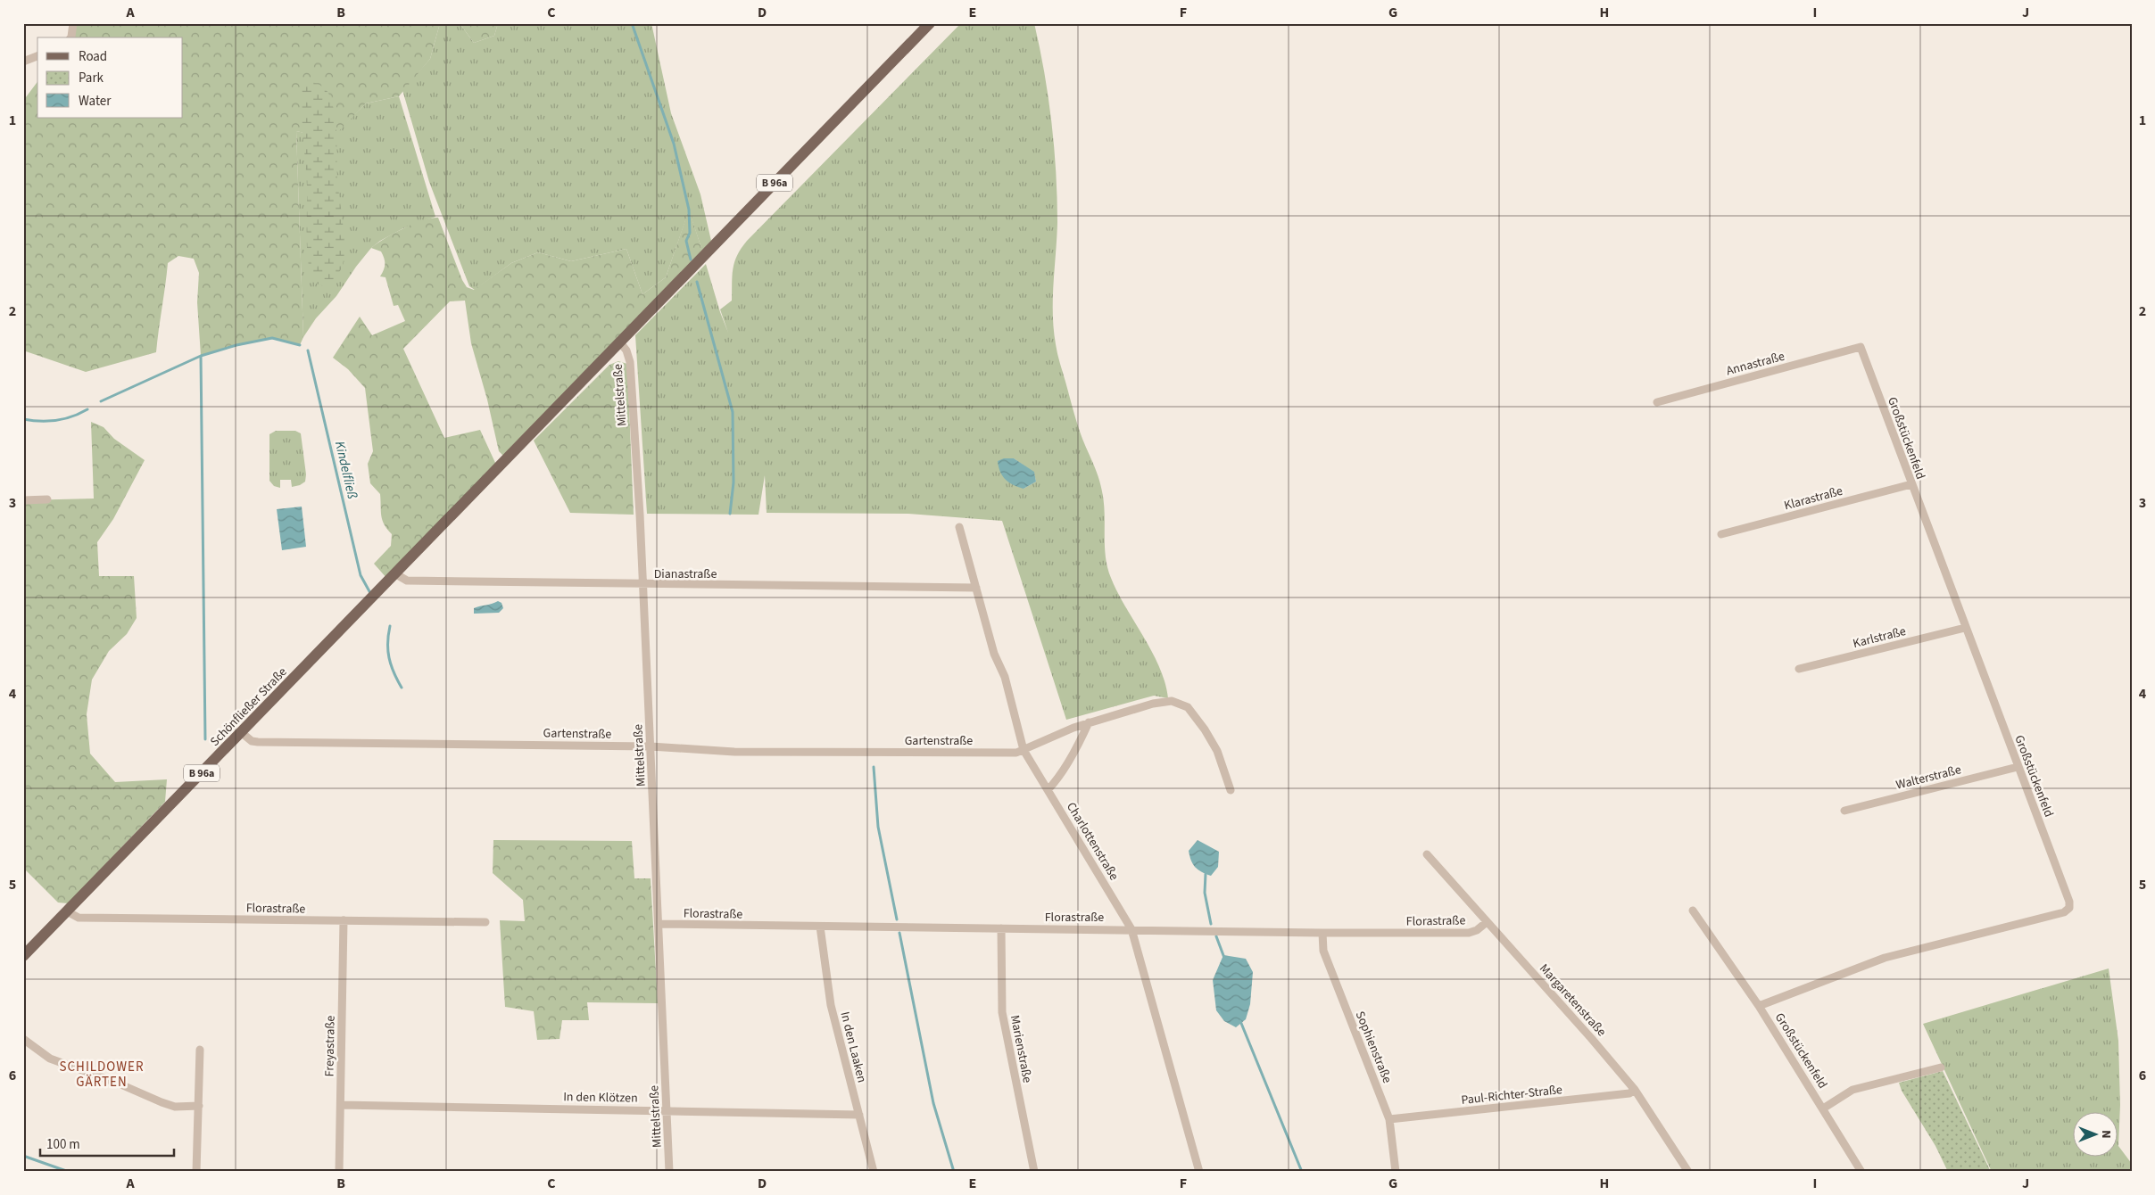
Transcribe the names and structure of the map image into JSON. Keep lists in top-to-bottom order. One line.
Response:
{"streets":{"main road":["B 96a","Schönfließer Straße"],"street":["Annastraße","Mittelstraße","Großstückenfeld","Klarastraße","Dianastraße","Karlstraße","Gartenstraße","Walterstraße","Charlottenstraße","Florastraße","Margaretenstraße","Freyastraße","In den Laaken","Sophienstraße","Marienstraße","Paul-Richter-Straße","In den Klötzen"]},"crossings":[["B 96a","Mittelstraße"],["B 96a","Dianastraße"],["B 96a","Schönfließer Straße"],["Annastraße","Großstückenfeld"],["Mittelstraße","Dianastraße"],["Mittelstraße","Gartenstraße"],["Mittelstraße","Florastraße"],["Mittelstraße","In den Klötzen"],["Großstückenfeld","Klarastraße"],["Großstückenfeld","Karlstraße"],["Großstückenfeld","Walterstraße"],["Dianastraße","Schönfließer Straße"],["Dianastraße","Charlottenstraße"],["Schönfließer Straße","Gartenstraße"],["Schönfließer Straße","Florastraße"],["Gartenstraße","Charlottenstraße"],["Charlottenstraße","Florastraße"],["Florastraße","Margaretenstraße"],["Florastraße","Freyastraße"],["Florastraße","In den Laaken"],["Florastraße","Sophienstraße"],["Florastraße","Marienstraße"],["Margaretenstraße","Paul-Richter-Straße"],["Freyastraße","In den Klötzen"],["In den Laaken","In den Klötzen"],["Sophienstraße","Paul-Richter-Straße"]],"districts":["SCHILDOWER GÄRTEN"],"water":["Kindelfließ"],"legend":["Road","Park","Water"],"scale_bar":"100 m","north":"right","grid":{"columns":["A","B","C","D","E","F","G","H","I","J"],"rows":["1","2","3","4","5","6"]}}
